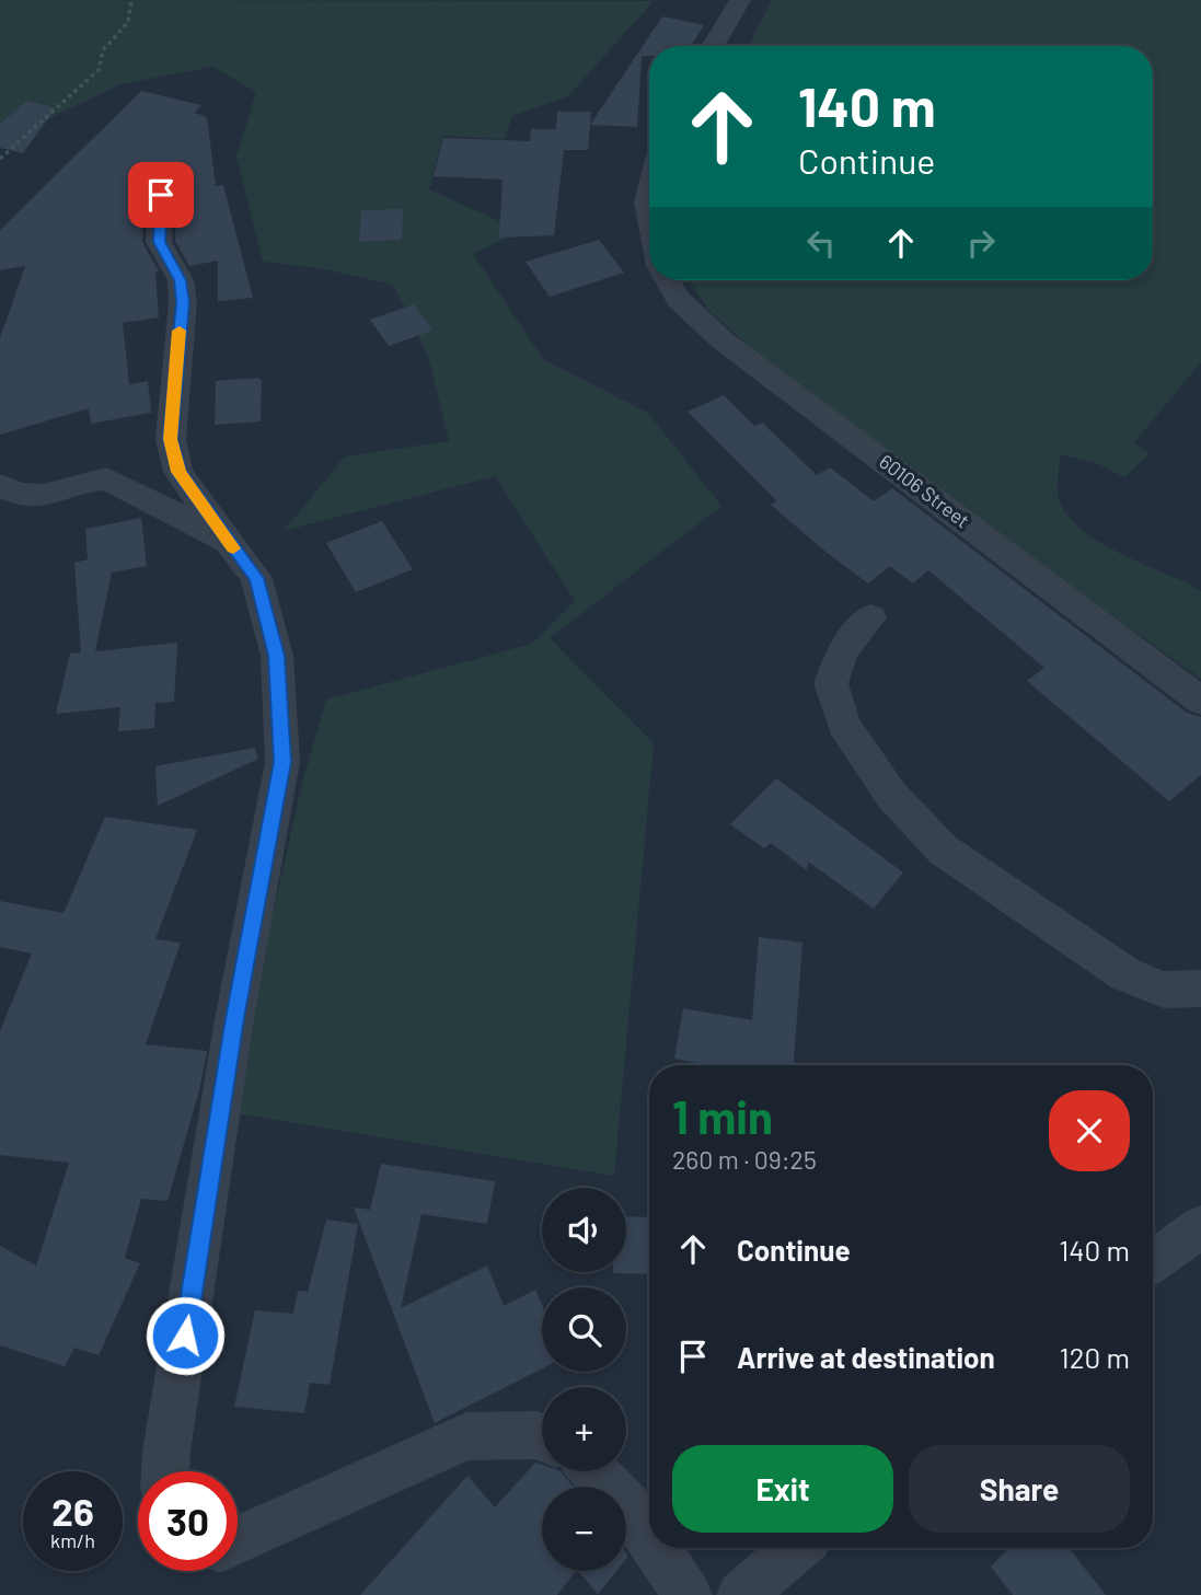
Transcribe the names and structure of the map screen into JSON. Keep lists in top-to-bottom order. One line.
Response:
{"streets":{"street":["60106 Street"]},"page":{"turn":["140 m","Continue"],"heading":["1 min","260 m · 09:25"],"map_buttons":["+","−"],"list":[{"name":"Continue","value":"140 m"},{"name":"Arrive at destination","value":"120 m"}],"buttons":["Exit","Share"],"speed":"26 km/h","limit":"30"}}
